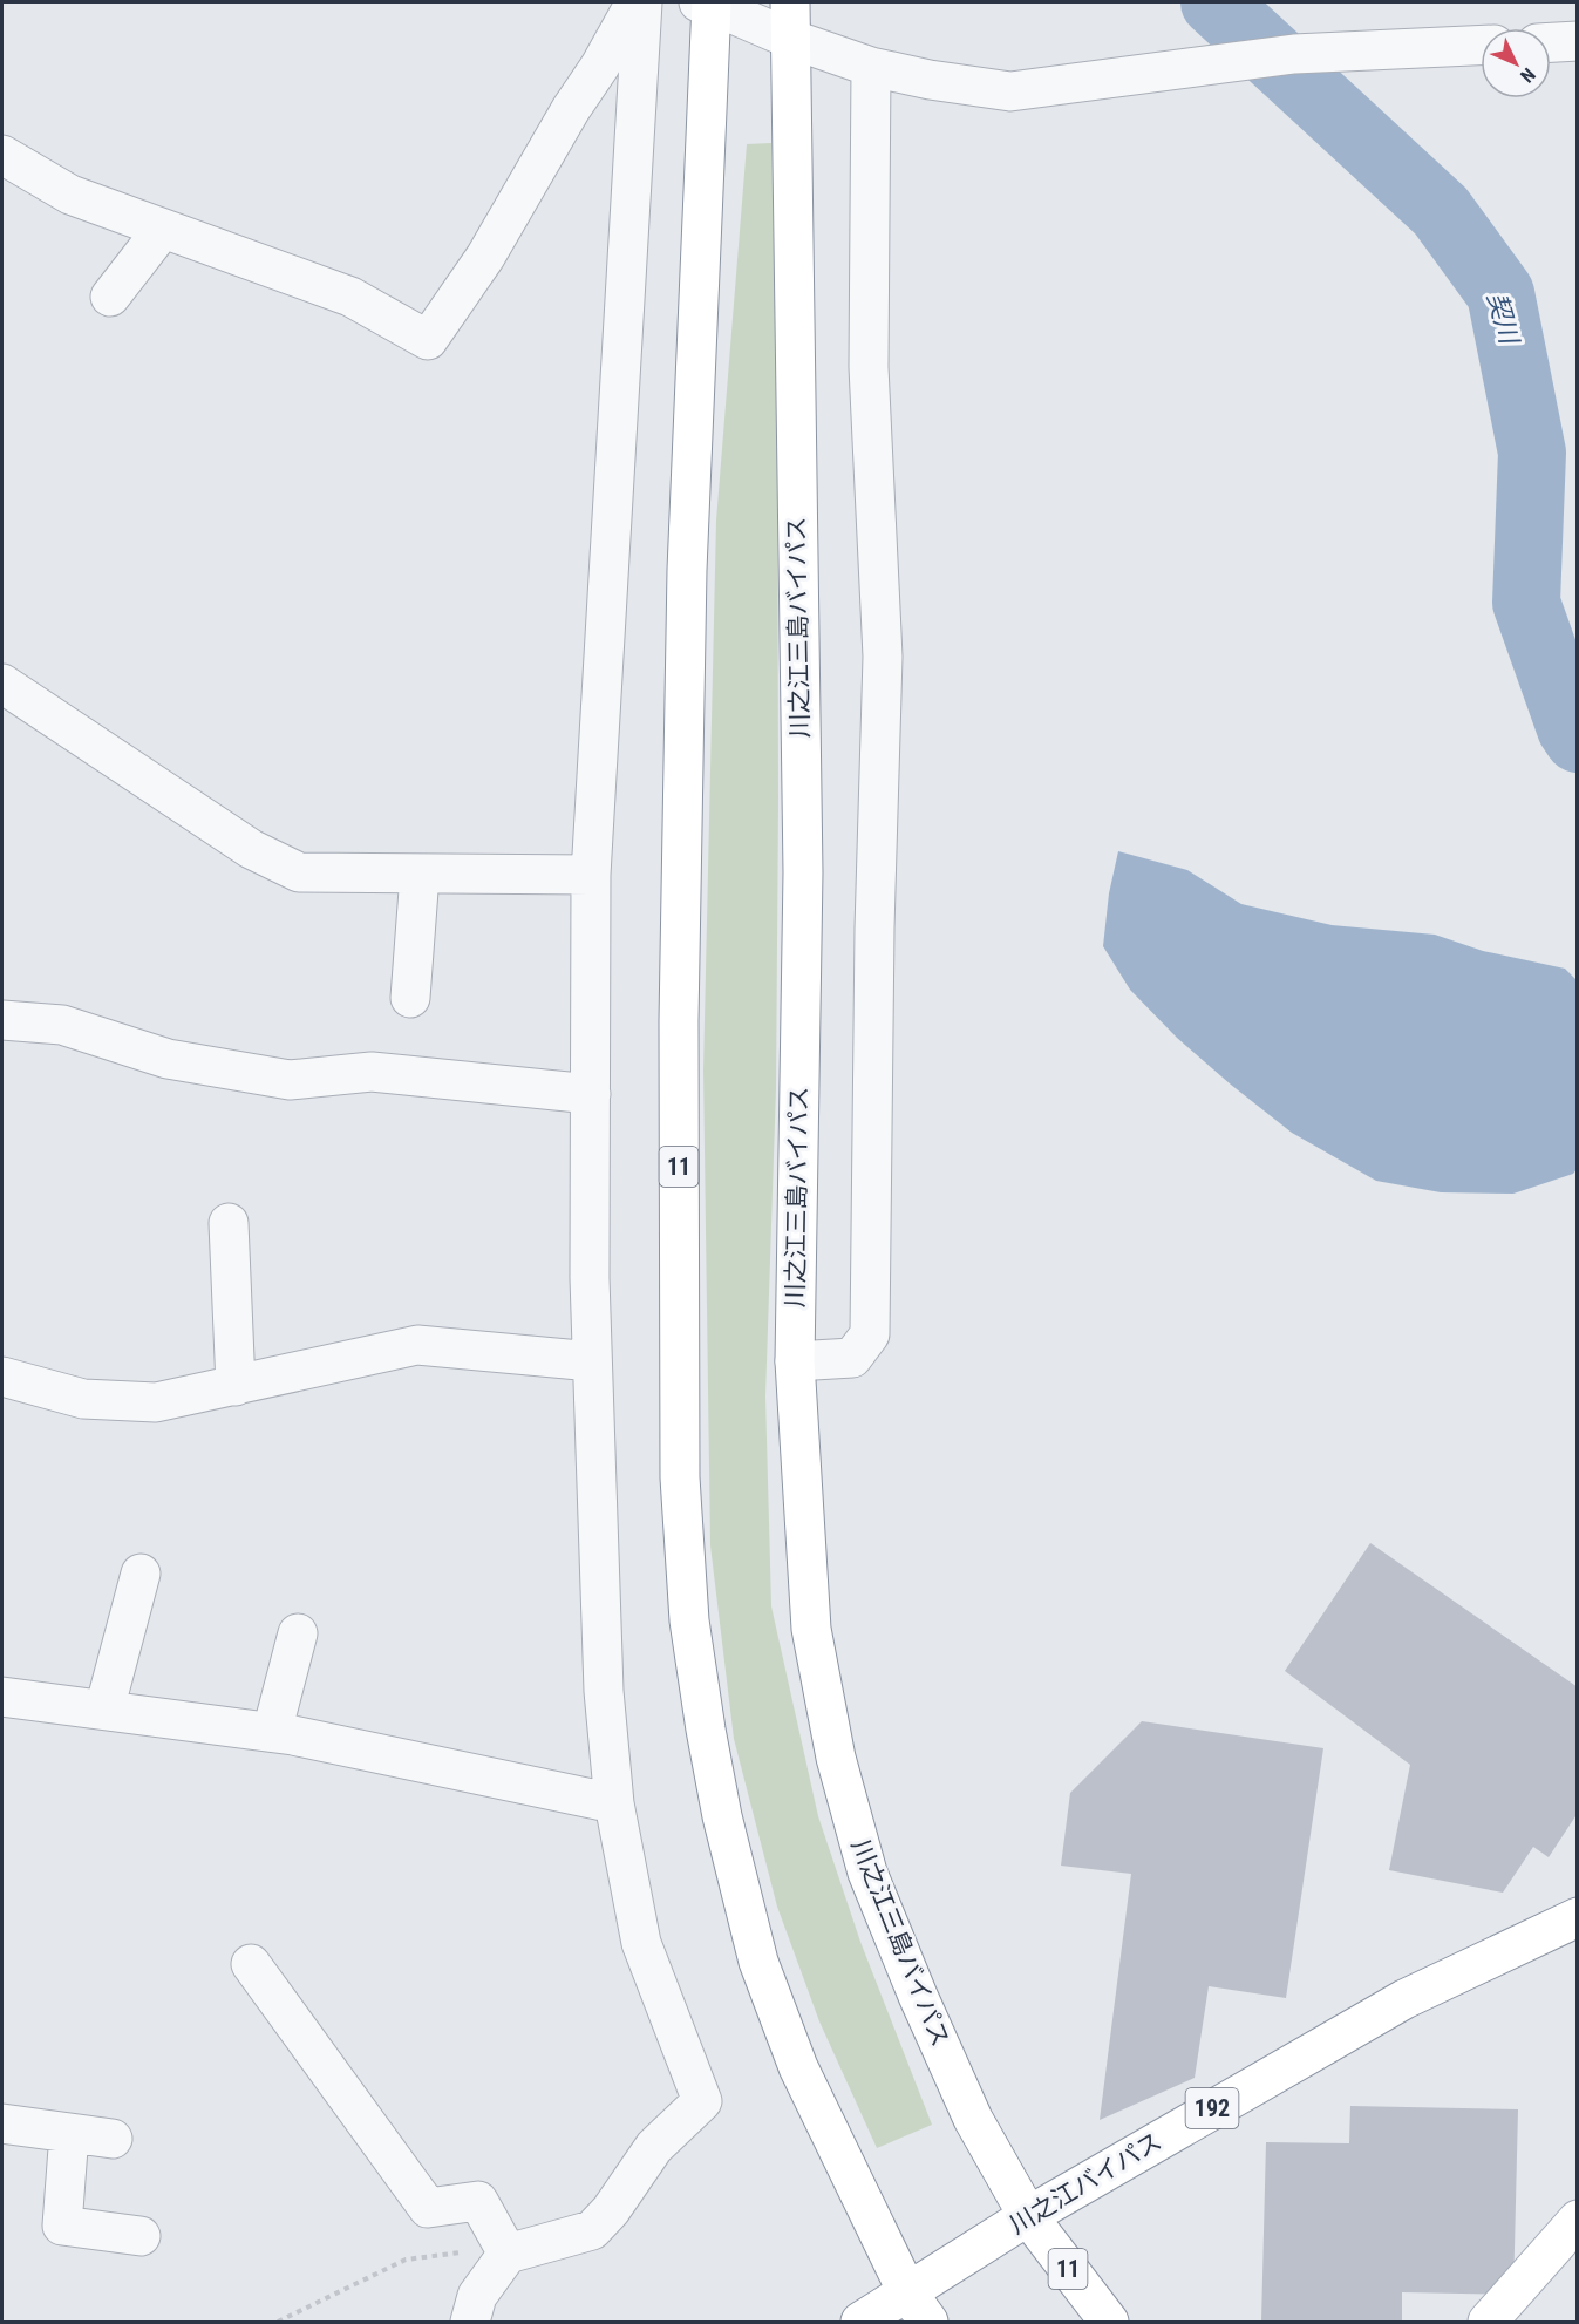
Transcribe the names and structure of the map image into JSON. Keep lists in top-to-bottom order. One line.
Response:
{"streets":{"main road":["川之江三島バイパス","11","192","川之江バイパス"]},"crossings":[["川之江三島バイパス","川之江バイパス"],["11","川之江バイパス"]],"water":["契川"],"north":"bottom right"}
